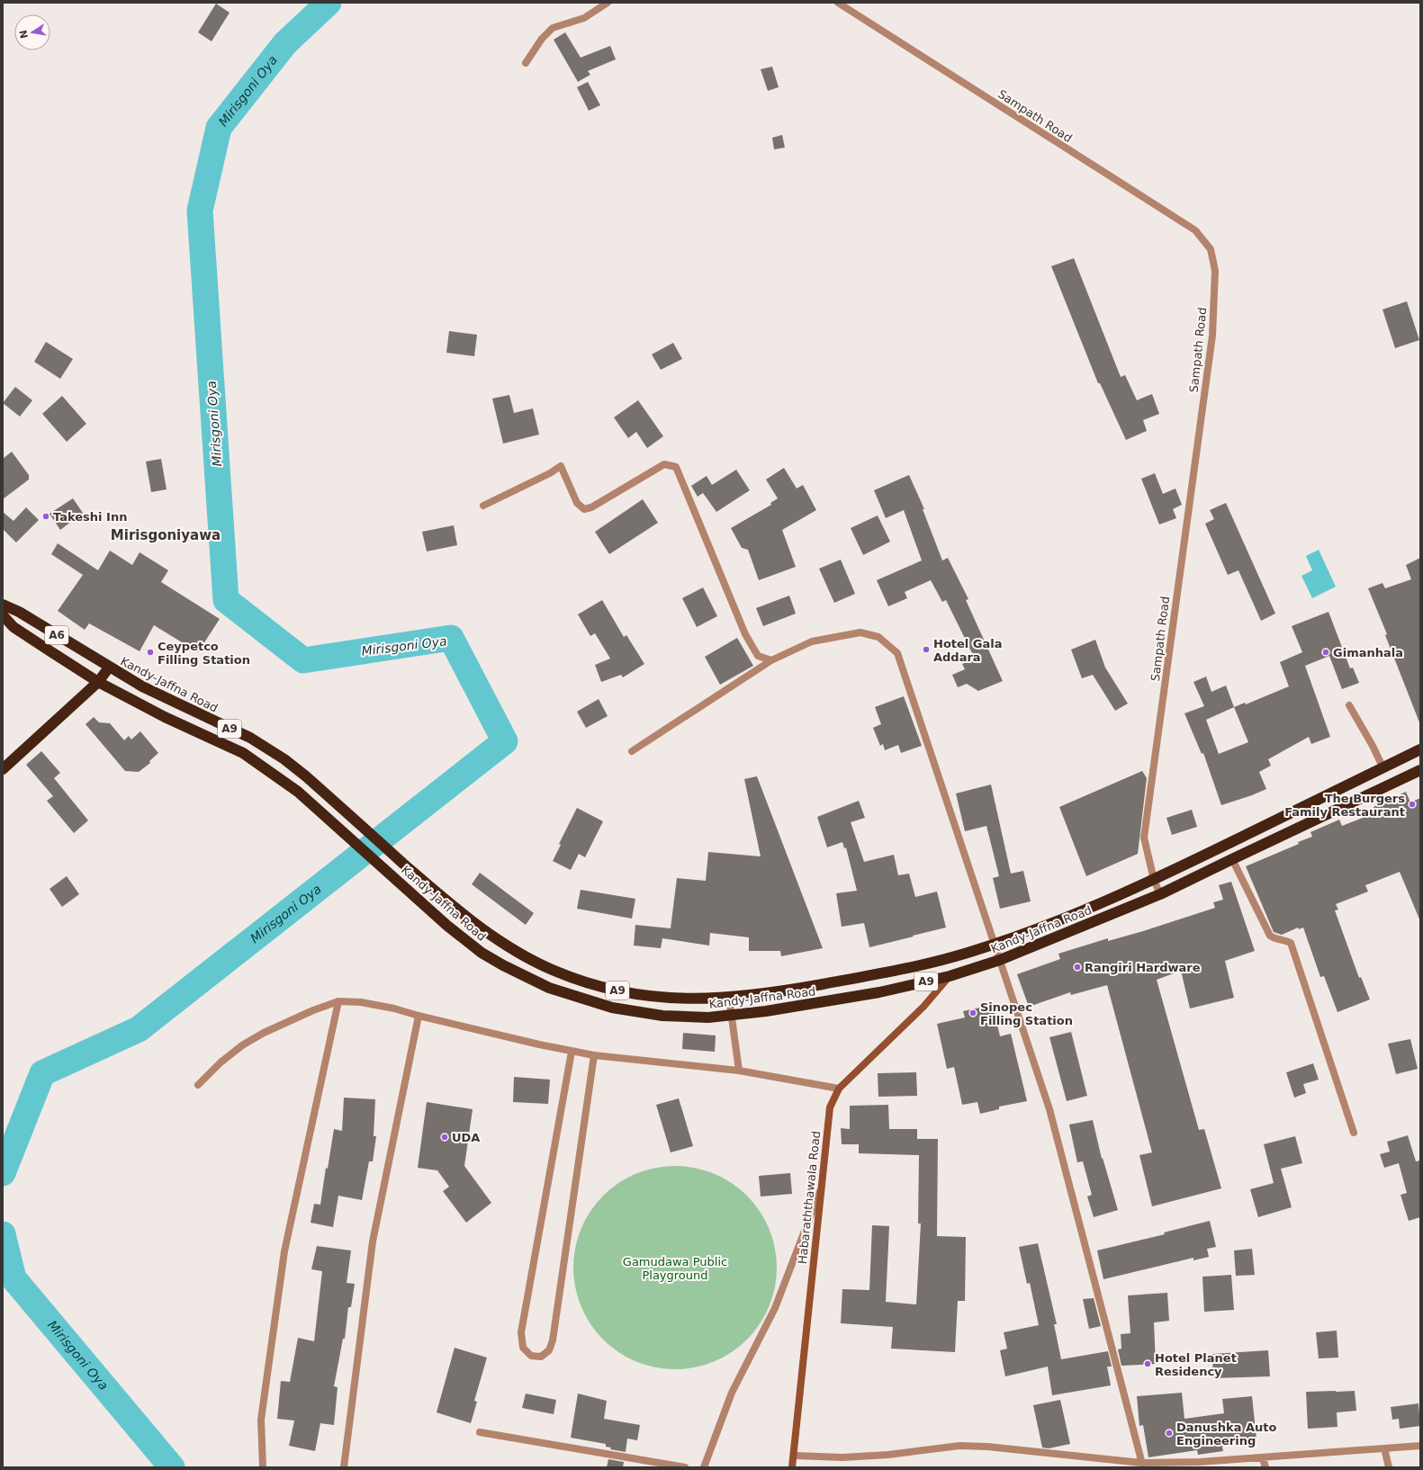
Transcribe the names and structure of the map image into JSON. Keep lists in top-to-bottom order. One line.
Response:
{"streets":{"highway":["A6","Kandy-Jaffna Road","A9"],"street":["Sampath Road","Habaraththawala Road"]},"crossings":[["Sampath Road","Kandy-Jaffna Road"],["A6","Kandy-Jaffna Road"],["Kandy-Jaffna Road","Habaraththawala Road"]],"districts":["Mirisgoniyawa"],"water":["Mirisgoni Oya"],"parks":["Gamudawa Public Playground"],"places":["Takeshi Inn","Hotel Gala Addara","Ceypetco Filling Station","Gimanhala","The Burgers Family Restaurant","Rangiri Hardware","Sinopec Filling Station","UDA","Hotel Planet Residency","Danushka Auto Engineering"],"north":"left"}
